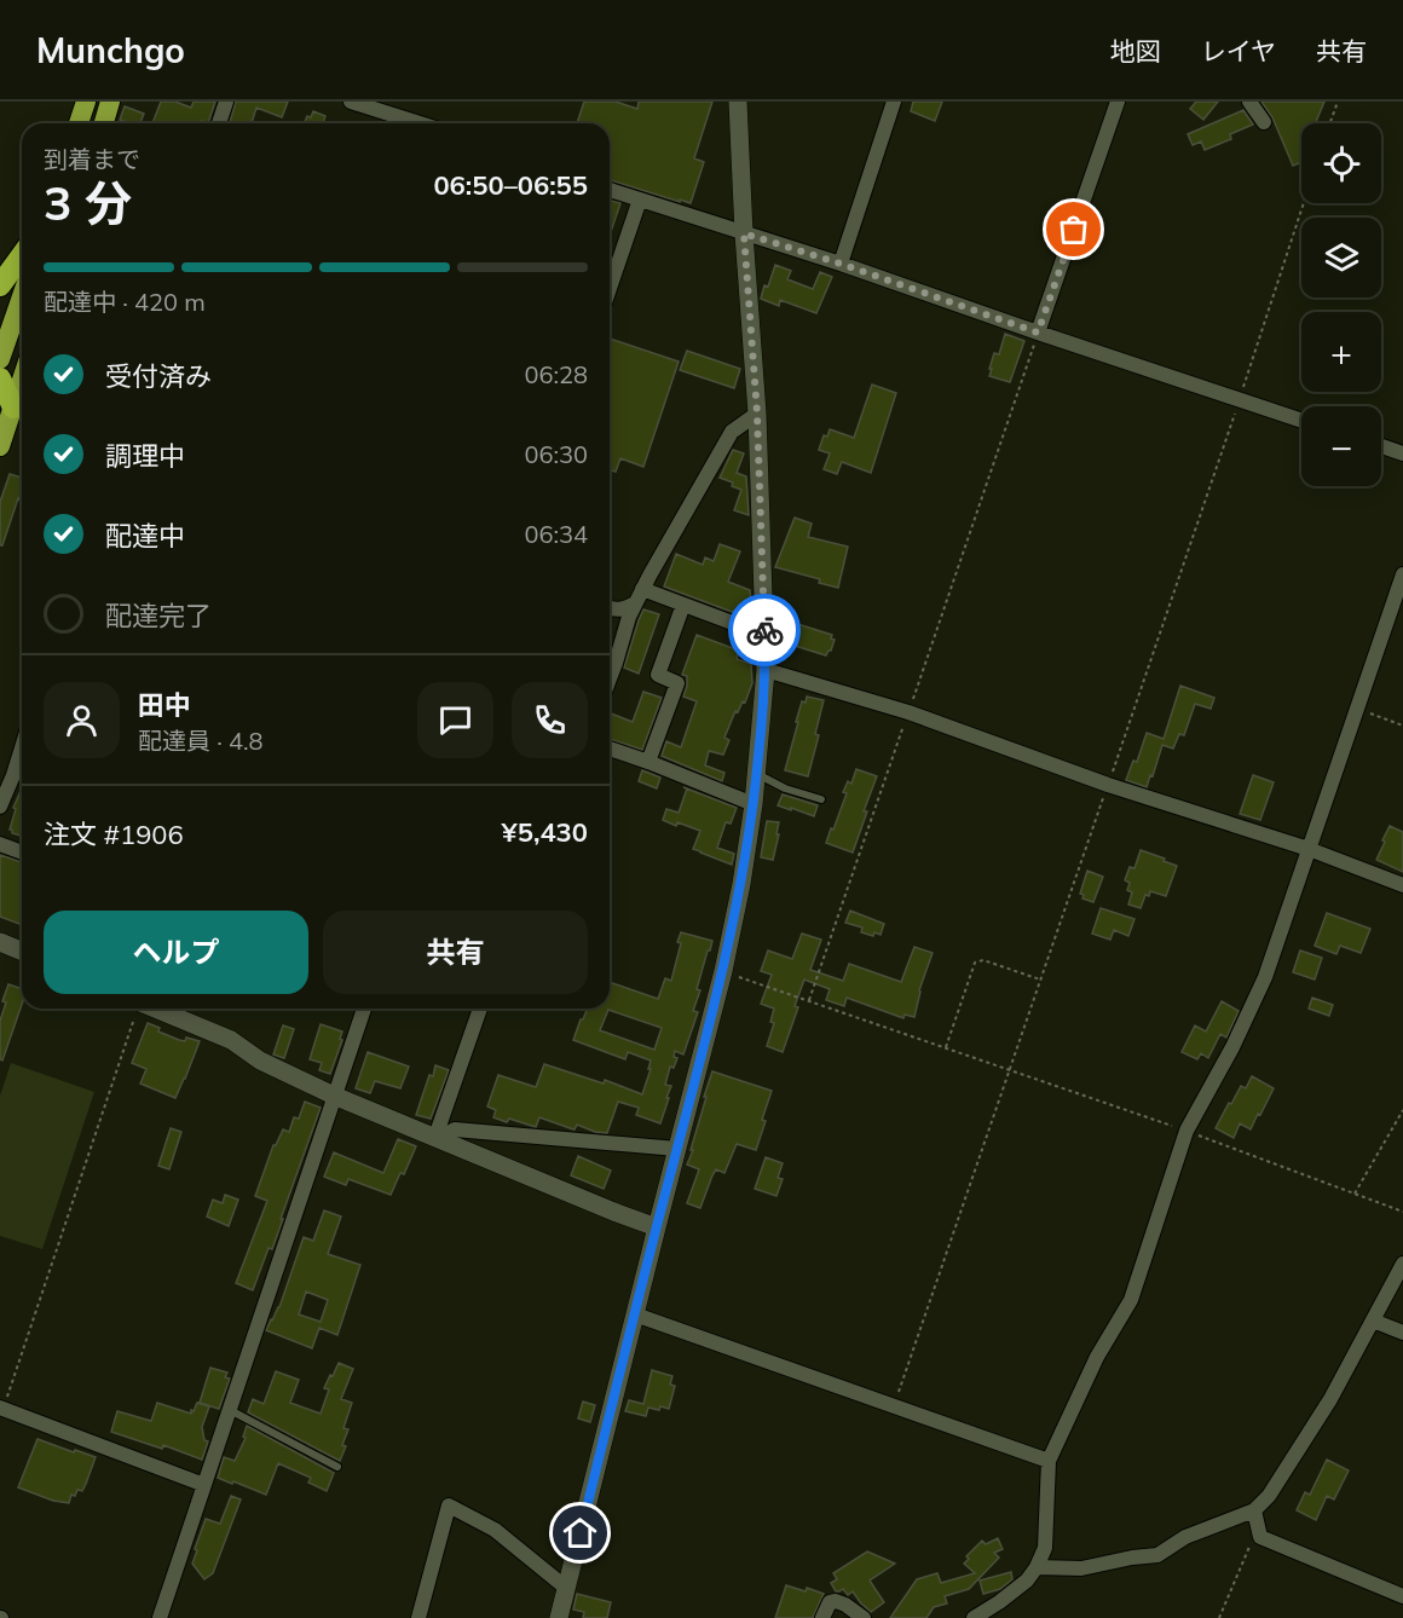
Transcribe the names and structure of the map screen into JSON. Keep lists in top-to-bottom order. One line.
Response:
{"page":{"header":"Munchgo","nav":["地図","レイヤ","共有"],"map_buttons":["+","−"],"heading":["3 分","到着まで","06:50–06:55"],"panel":["田中","配達員 · 4.8","注文 #1906","¥5,430"],"bar":"配達中 · 420 m","list":[["受付済み","06:28"],["調理中","06:30"],["配達中","06:34"],"配達完了"],"buttons":["ヘルプ","共有"]}}
